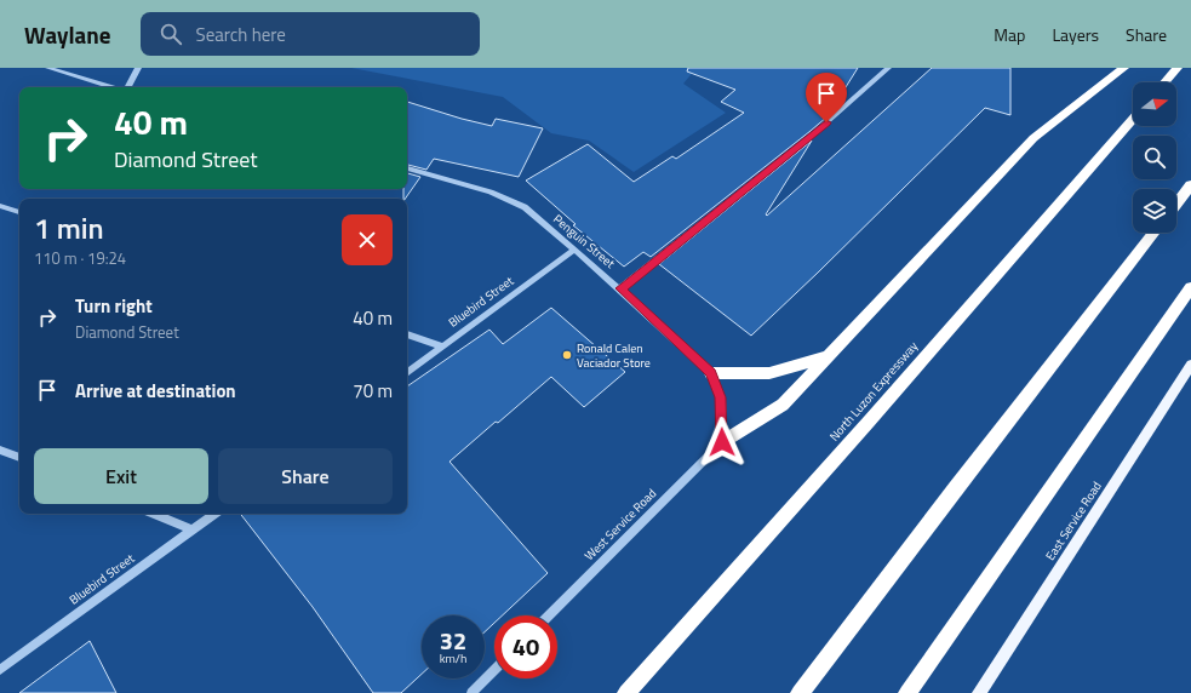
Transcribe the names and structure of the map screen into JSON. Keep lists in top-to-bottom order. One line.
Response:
{"streets":{"highway":["North Luzon Expressway"],"main road":["East Service Road"],"street":["Penguin Street","Bluebird Street","West Service Road"]},"crossings":[["Penguin Street","Bluebird Street"],["Penguin Street","West Service Road"]],"places":["Ronald Calen Vaciador Store"],"north":"right","page":{"header":"Waylane","search":"Search here","nav":["Map","Layers","Share"],"turn":["40 m","Diamond Street"],"heading":["1 min","110 m · 19:24"],"list":[{"name":"Turn right","note":"Diamond Street","value":"40 m"},{"name":"Arrive at destination","value":"70 m"}],"buttons":["Exit","Share"],"speed":"32 km/h","limit":"40"}}
